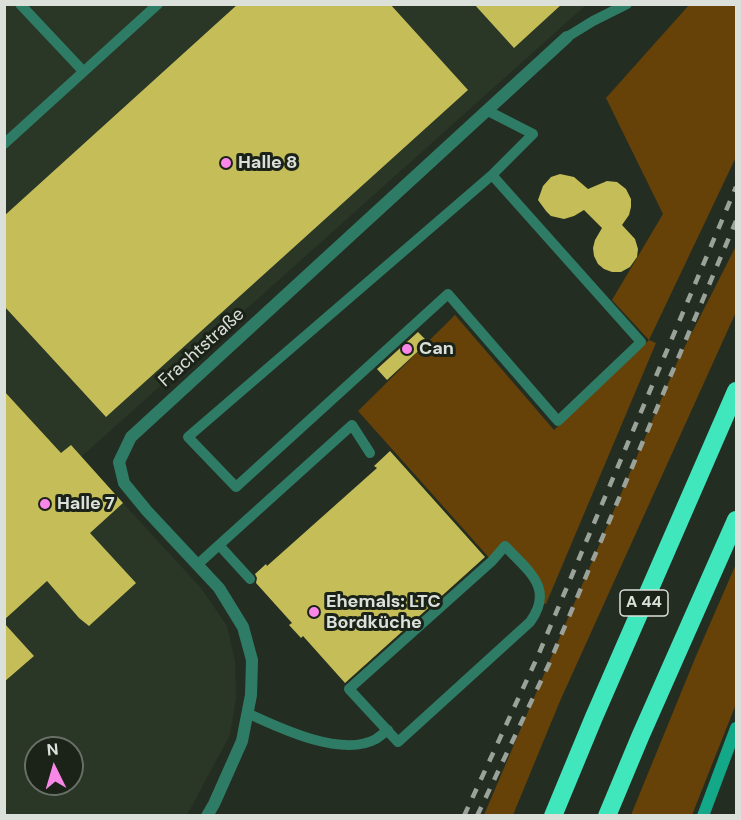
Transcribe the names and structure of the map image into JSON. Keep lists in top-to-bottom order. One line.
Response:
{"streets":{"highway":["A 44"],"street":["Frachtstraße"]},"places":["Halle 8","Can","Halle 7","Ehemals: LTC Bordküche"],"north":"top"}
